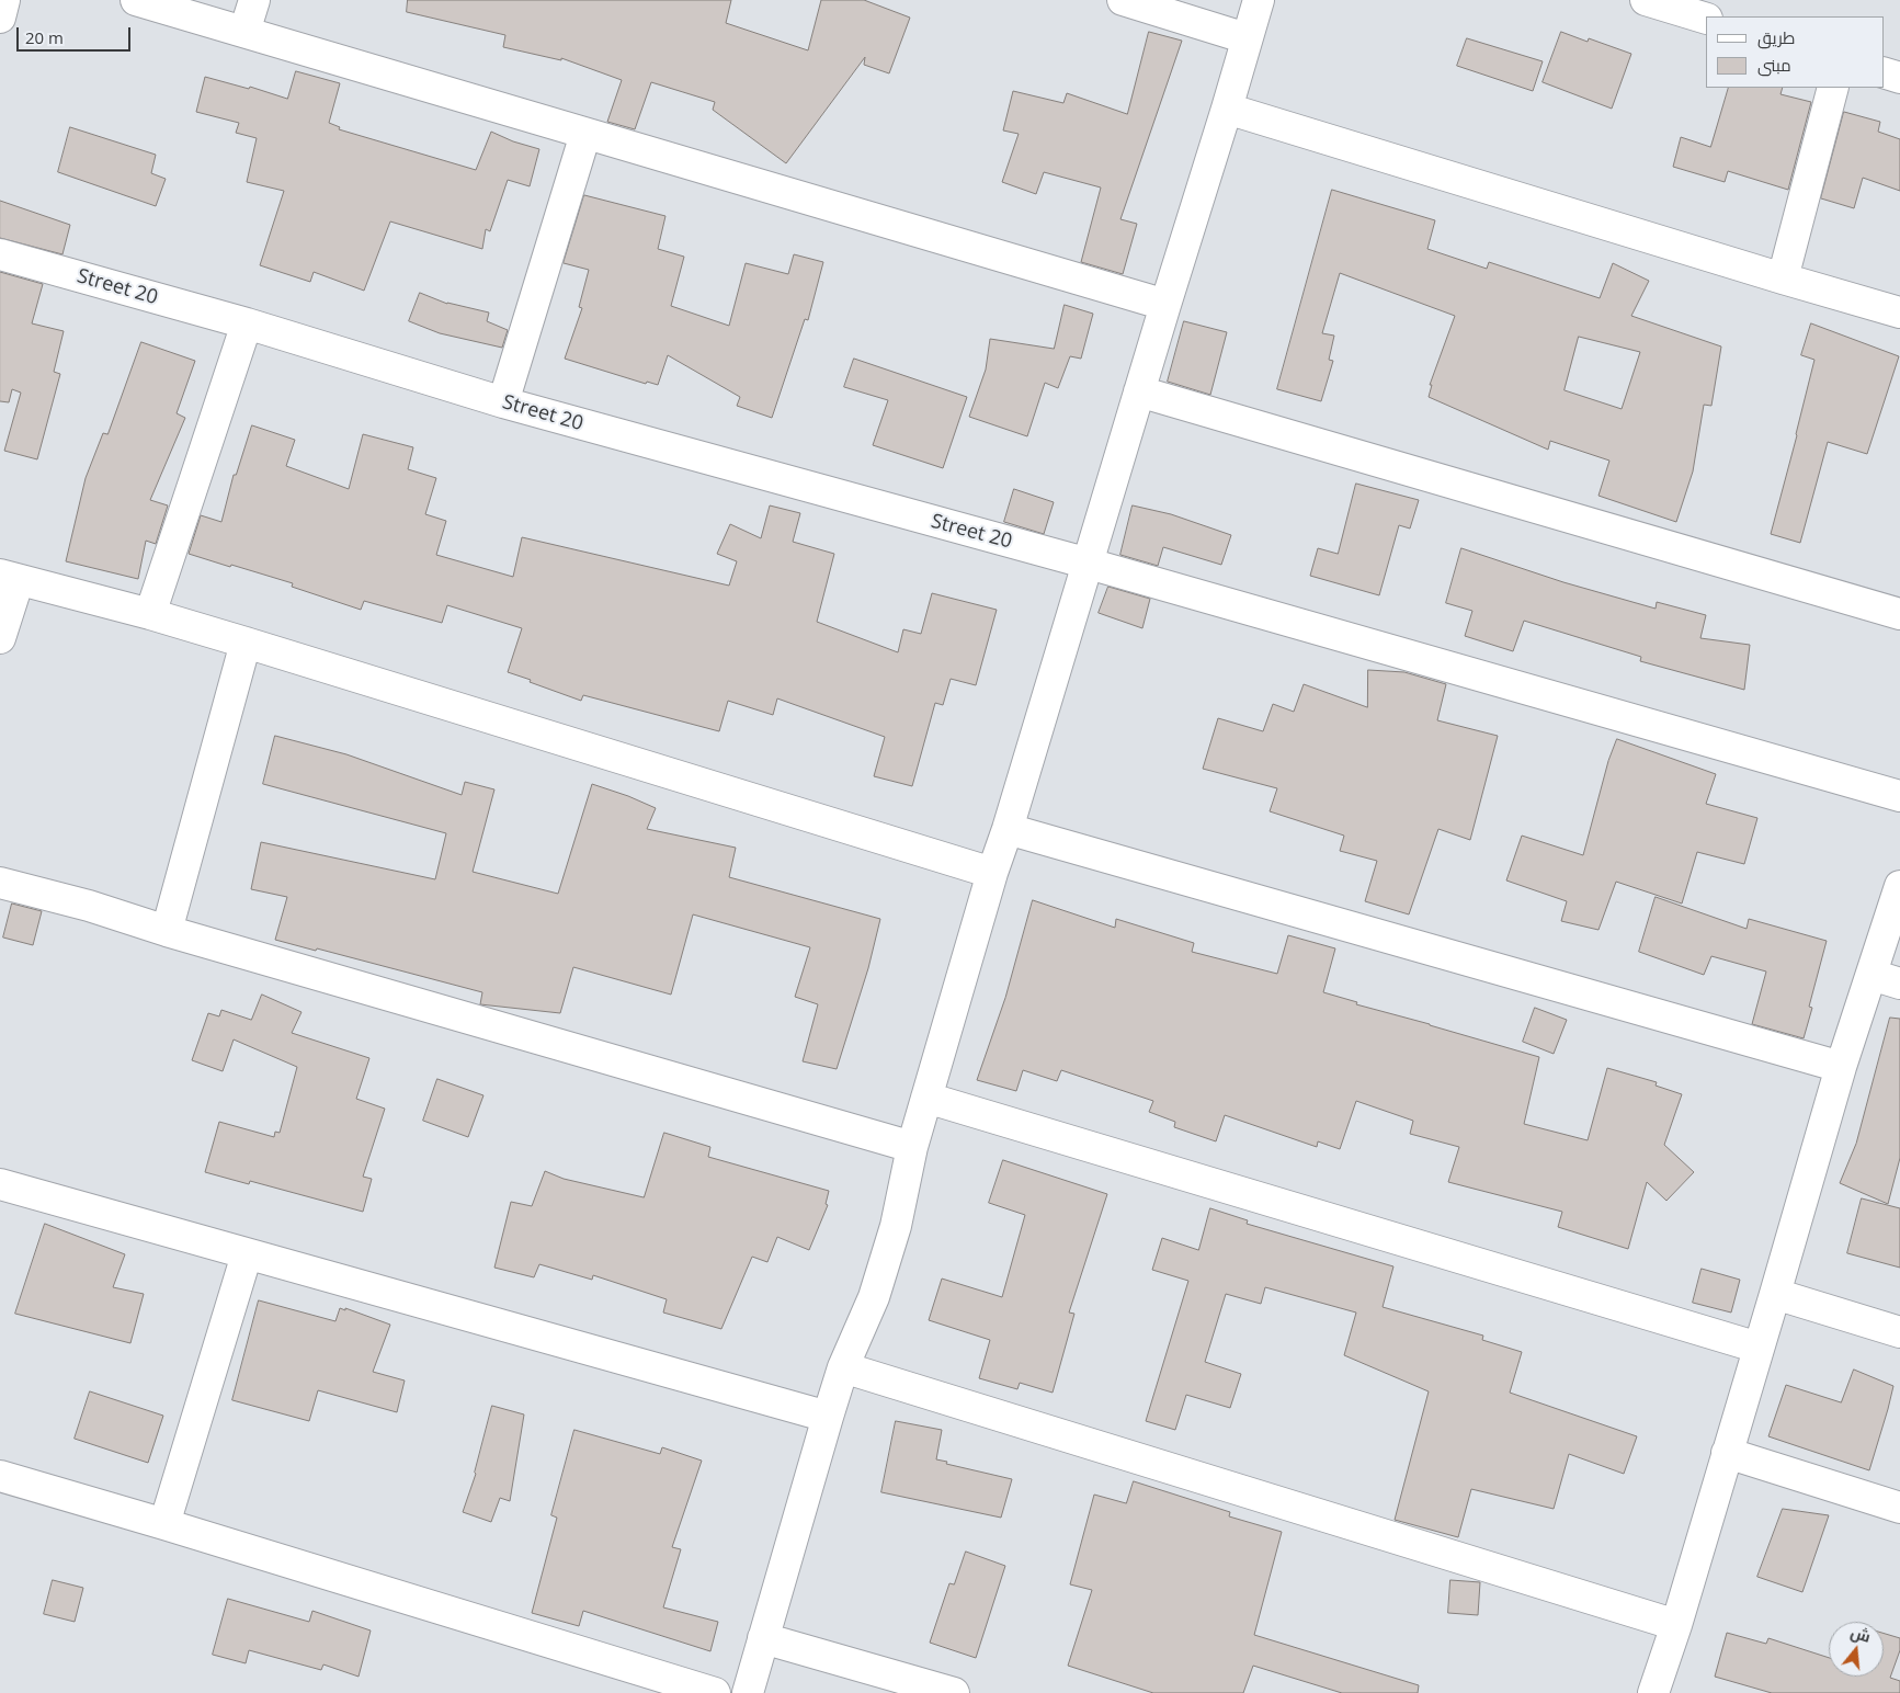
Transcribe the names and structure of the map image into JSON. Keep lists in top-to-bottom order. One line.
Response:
{"streets":{"street":["Street 20"]},"legend":["طريق","مبنى"],"scale_bar":"20 m","north":"top"}
